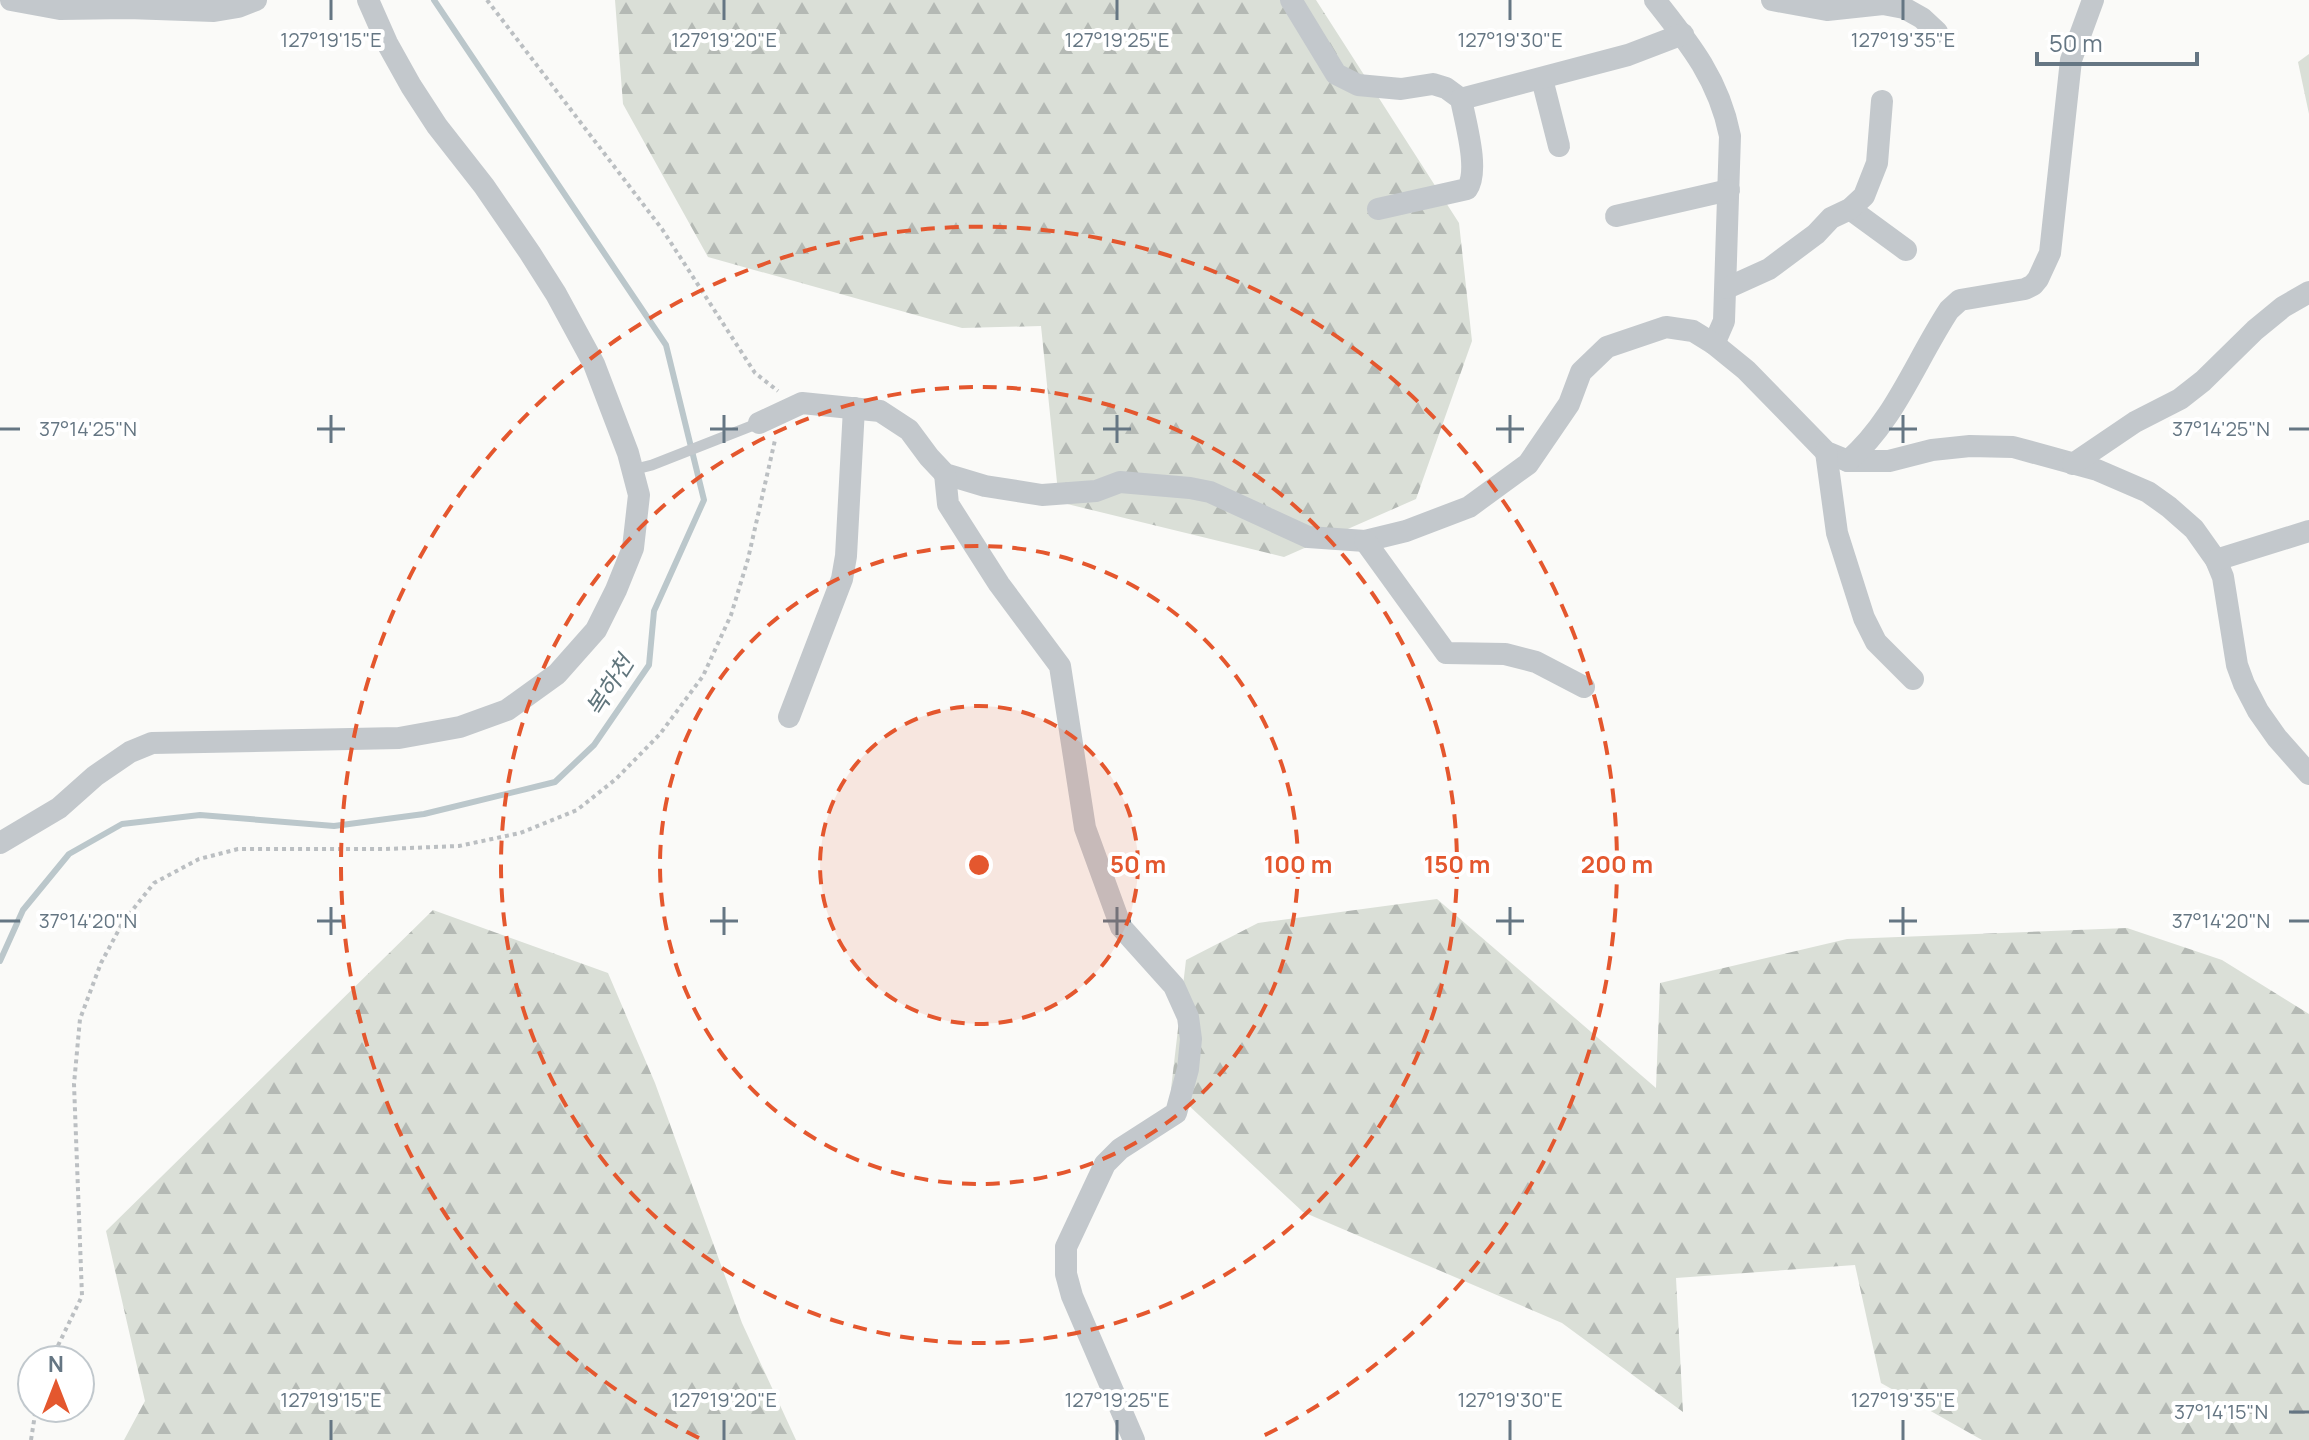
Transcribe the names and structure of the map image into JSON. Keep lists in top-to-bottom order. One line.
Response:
{"water":["복하천"],"scale_bar":"50 m","north":"top","coordinates":["127°19'15\"E","127°19'20\"E","127°19'25\"E","127°19'30\"E","127°19'35\"E","37°14'25\"N","37°14'20\"N","37°14'15\"N"],"rings":["50 m","100 m","150 m","200 m"]}
